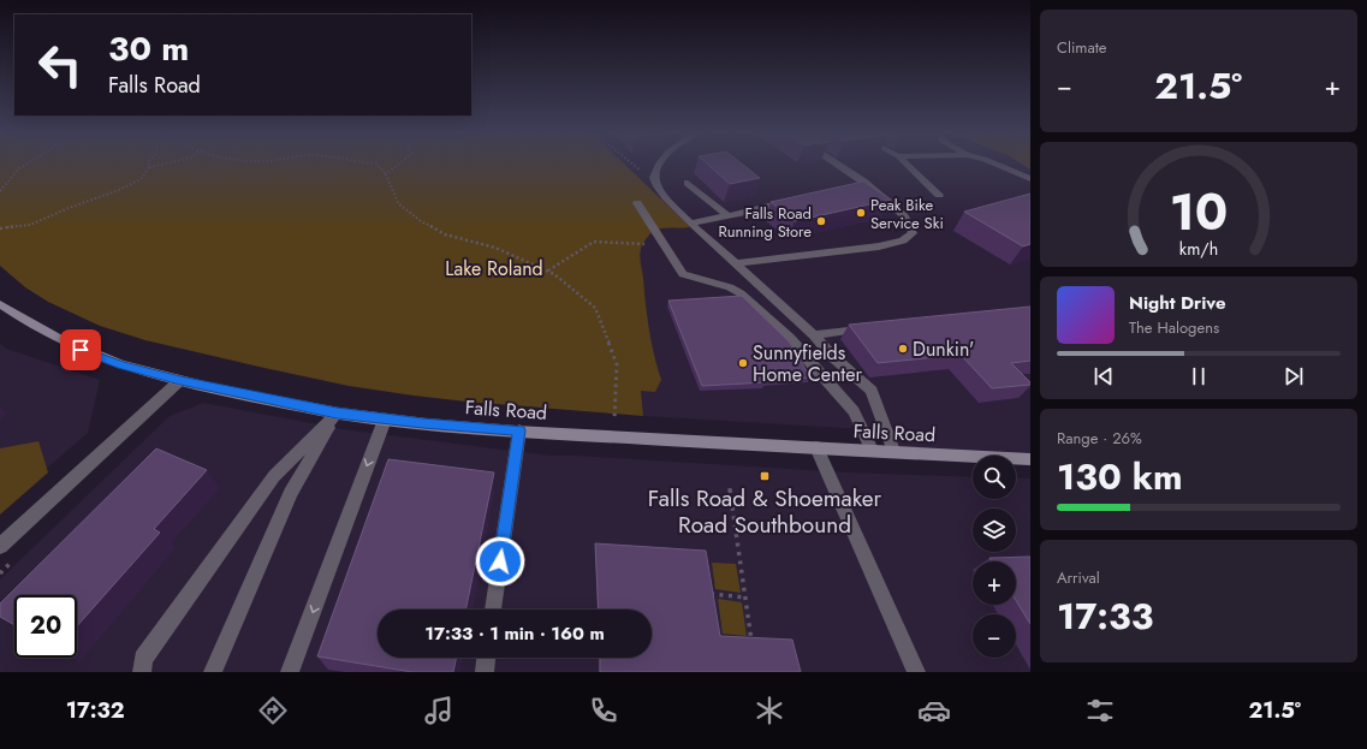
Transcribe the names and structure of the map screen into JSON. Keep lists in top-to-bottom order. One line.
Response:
{"streets":{"main road":["Falls Road"]},"parks":["Lake Roland"],"places":{"other":["Peak Bike Service Ski","Falls Road Running Store","Dunkin'","Sunnyfields Home Center"],"transit":["Falls Road & Shoemaker Road Southbound"]},"page":{"tile":["Climate",["Range · 26%","130 km"],["Arrival","17:33"]],"turn":["30 m","Falls Road"],"heat":["−","21.5°","+"],"song":["Night Drive","The Halogens"],"map_buttons":["+","−"],"limit":"20","trip":"17:33 · 1 min · 160 m","tabs":["17:32","21.5°"],"gauge":["10","km/h"]}}
